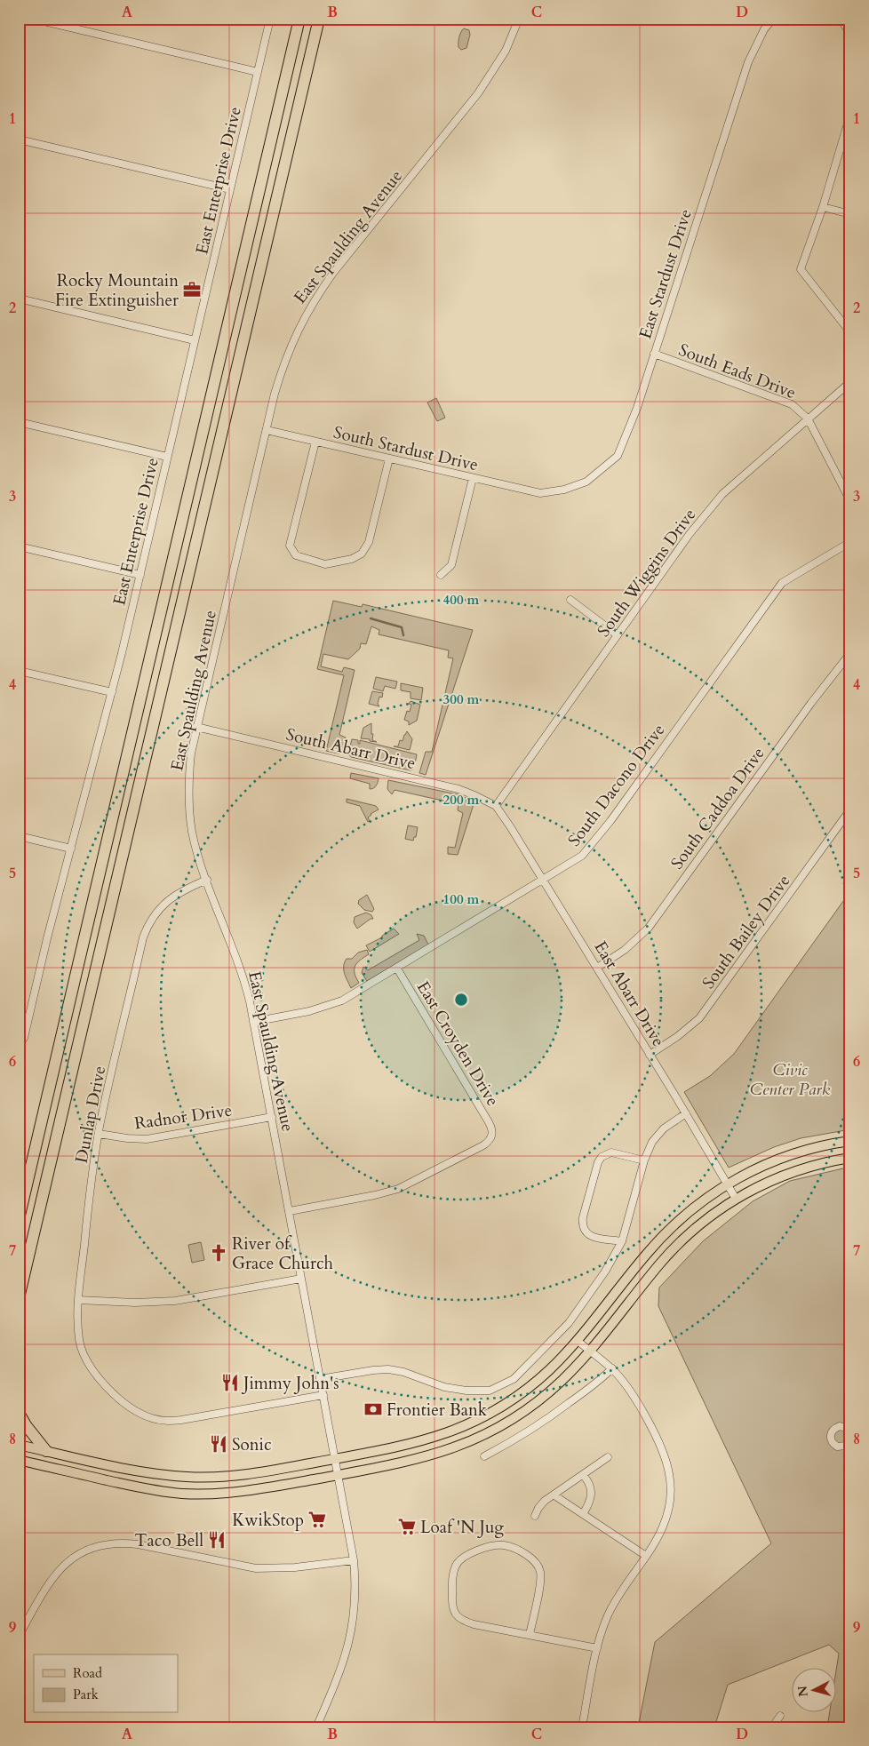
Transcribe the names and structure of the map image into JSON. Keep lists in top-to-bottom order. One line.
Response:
{"streets":{"street":["East Enterprise Drive","East Spaulding Avenue","East Stardust Drive","South Eads Drive","South Stardust Drive","South Wiggins Drive","South Abarr Drive","South Dacono Drive","South Caddoa Drive","South Bailey Drive","East Abarr Drive","East Croyden Drive","Dunlap Drive","Radnor Drive"]},"crossings":[["East Spaulding Avenue","South Stardust Drive"],["East Spaulding Avenue","South Abarr Drive"],["East Spaulding Avenue","South Dacono Drive"],["East Spaulding Avenue","East Croyden Drive"],["East Spaulding Avenue","Dunlap Drive"],["East Spaulding Avenue","Radnor Drive"],["East Stardust Drive","South Eads Drive"],["East Stardust Drive","South Stardust Drive"],["South Eads Drive","South Wiggins Drive"],["South Wiggins Drive","South Abarr Drive"],["South Wiggins Drive","East Abarr Drive"],["South Abarr Drive","East Abarr Drive"],["South Dacono Drive","East Abarr Drive"],["South Dacono Drive","East Croyden Drive"],["South Caddoa Drive","East Abarr Drive"],["South Bailey Drive","East Abarr Drive"],["Dunlap Drive","Radnor Drive"]],"parks":["Civic Center Park"],"places":{"office":["Rocky Mountain Fire Extinguisher"],"church":["River of Grace Church"],"restaurant":["Jimmy John's","Sonic","Taco Bell"],"bank":["Frontier Bank"],"supermarket":["KwikStop","Loaf 'N Jug"]},"legend":["Road","Park"],"north":"left","grid":{"columns":["A","B","C","D"],"rows":["1","2","3","4","5","6","7","8","9"]},"rings":["400 m","300 m","200 m","100 m"]}
